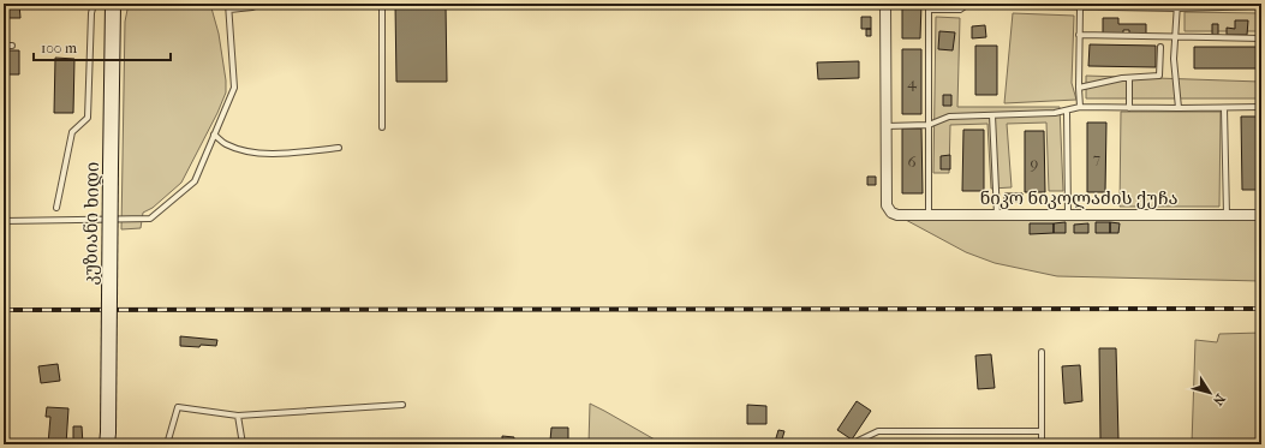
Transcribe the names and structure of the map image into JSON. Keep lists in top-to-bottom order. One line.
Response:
{"streets":{"main road":["კუზიანი ხიდი"],"street":["ნიკო ნიკოლაძის ქუჩა"]},"house_numbers":["4","7","6","9"],"scale_bar":"100 m","north":"bottom right"}
